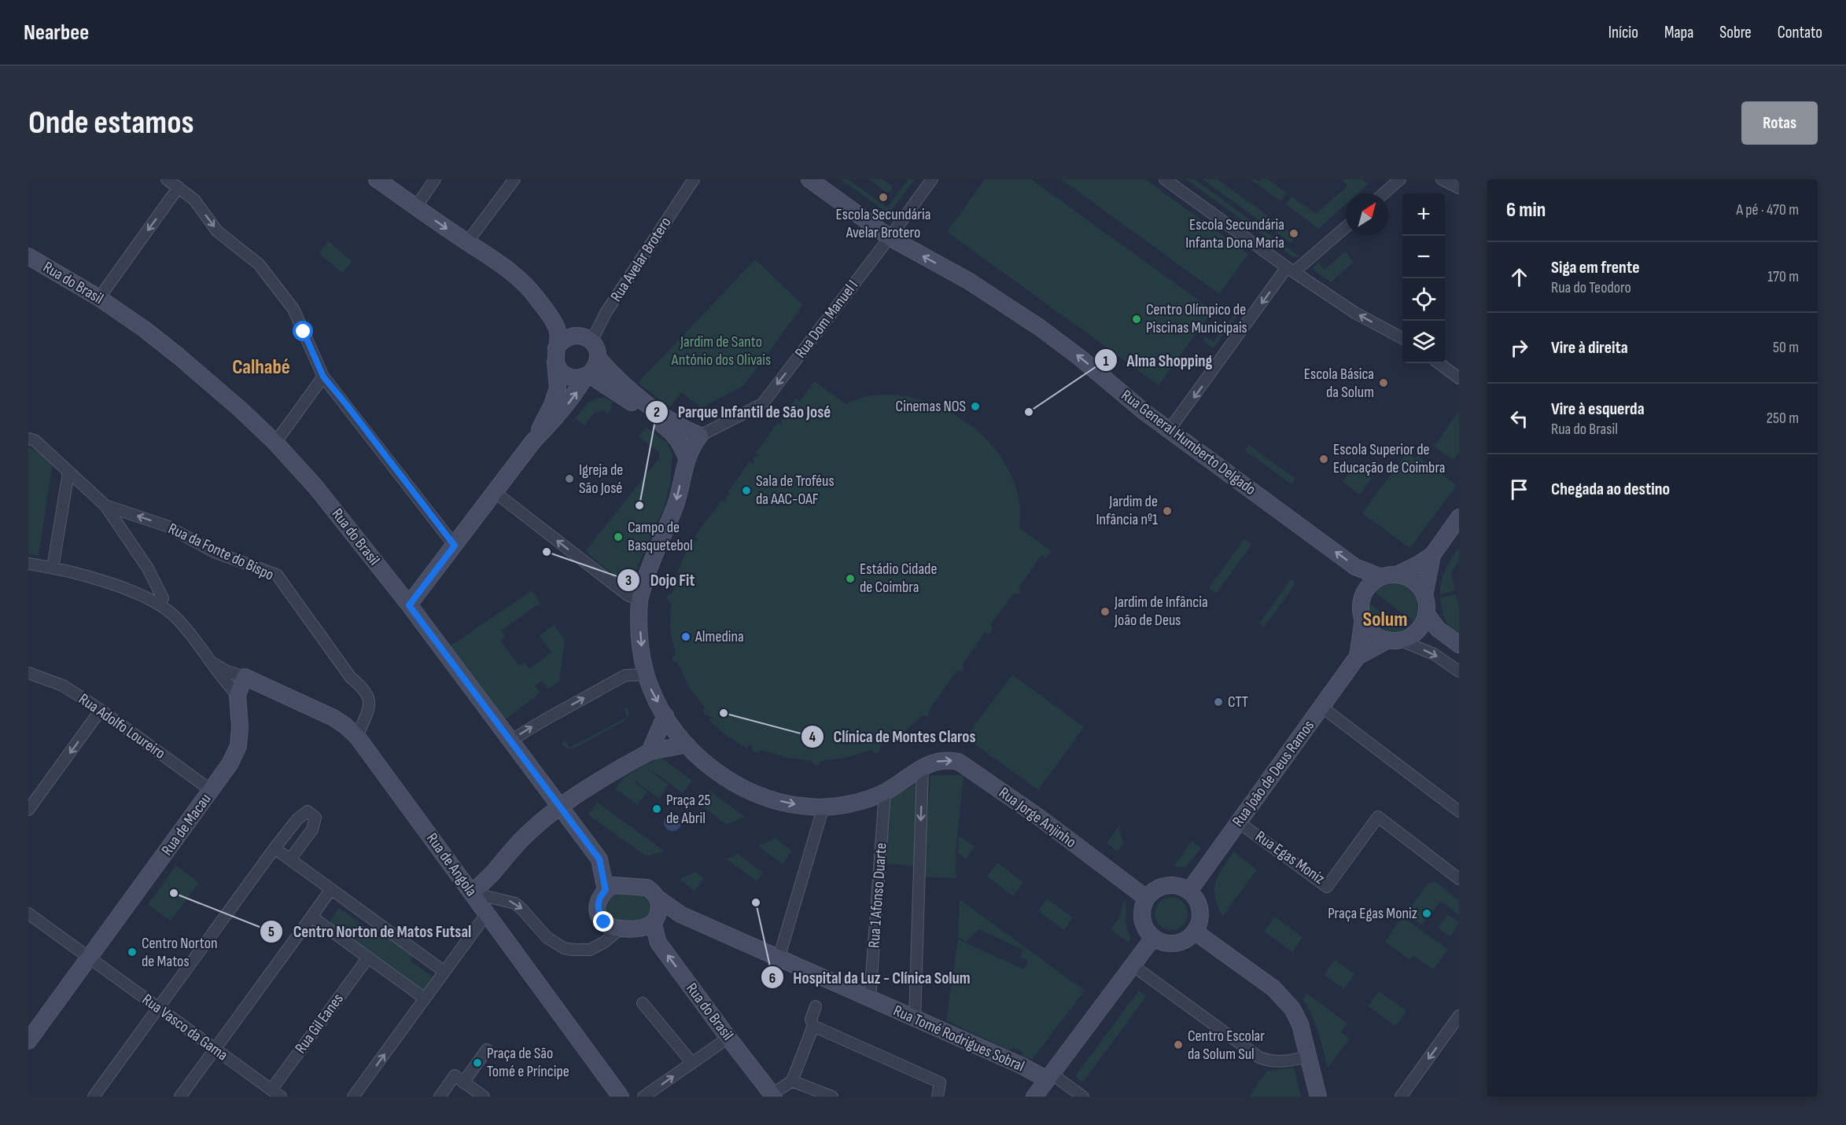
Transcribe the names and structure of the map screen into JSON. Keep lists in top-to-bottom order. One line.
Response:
{"streets":{"main road":["Rua do Brasil","Rua General Humberto Delgado","Rua João de Deus Ramos","Rua Jorge Anjinho","Rua de Macau","Rua de Angola","Rua Tomé Rodrigues Sobral"],"street":["Rua Avelar Brotero","Rua Dom Manuel I","Rua da Fonte do Bispo","Rua Adolfo Loureiro","Rua Egas Moniz","Rua 1 Afonso Duarte","Rua Gil Eanes","Rua Vasco da Gama"]},"crossings":[["Rua do Brasil","Rua Tomé Rodrigues Sobral"],["Rua Dom Manuel I","Rua General Humberto Delgado"],["Rua Dom Manuel I","Rua Jorge Anjinho"],["Rua General Humberto Delgado","Rua João de Deus Ramos"],["Rua da Fonte do Bispo","Rua de Angola"],["Rua Adolfo Loureiro","Rua de Macau"],["Rua João de Deus Ramos","Rua Jorge Anjinho"],["Rua João de Deus Ramos","Rua Egas Moniz"],["Rua Jorge Anjinho","Rua 1 Afonso Duarte"],["Rua de Macau","Rua de Angola"],["Rua de Macau","Rua Vasco da Gama"],["Rua 1 Afonso Duarte","Rua Tomé Rodrigues Sobral"],["Rua Gil Eanes","Rua Vasco da Gama"]],"one_way":["Rua Dom Manuel I","Rua General Humberto Delgado","Rua Jorge Anjinho"],"districts":["Calhabé","Solum"],"parks":["Jardim de Santo António dos Olivais"],"places":["Escola Secundária Avelar Brotero","Escola Secundária Infanta Dona Maria","Centro Olímpico de Piscinas Municipais","Escola Básica da Solum","Cinemas NOS","Alma Shopping","Escola Superior de Educação de Coimbra","Igreja de São José","Sala de Troféus da AAC-OAF","Parque Infantil de São José","Jardim de Infância nº1","Campo de Basquetebol","Dojo Fit","Estádio Cidade de Coimbra","Jardim de Infância João de Deus","Almedina","CTT","Clínica de Montes Claros","Praça 25 de Abril","Centro Norton de Matos Futsal","Hospital da Luz - Clínica Solum","Praça Egas Moniz","Centro Norton de Matos","Centro Escolar da Solum Sul","Praça de São Tomé e Príncipe"],"north":"top right","page":{"header":"Nearbee","nav":["Início","Mapa","Sobre","Contato"],"buttons":"Rotas","title":"Onde estamos","heading":["6 min","A pé · 470 m"],"map_buttons":["+","−"],"list":[["Siga em frente","Rua do Teodoro","170 m"],["Vire à direita","50 m"],["Vire à esquerda","Rua do Brasil","250 m"],"Chegada ao destino"]}}
